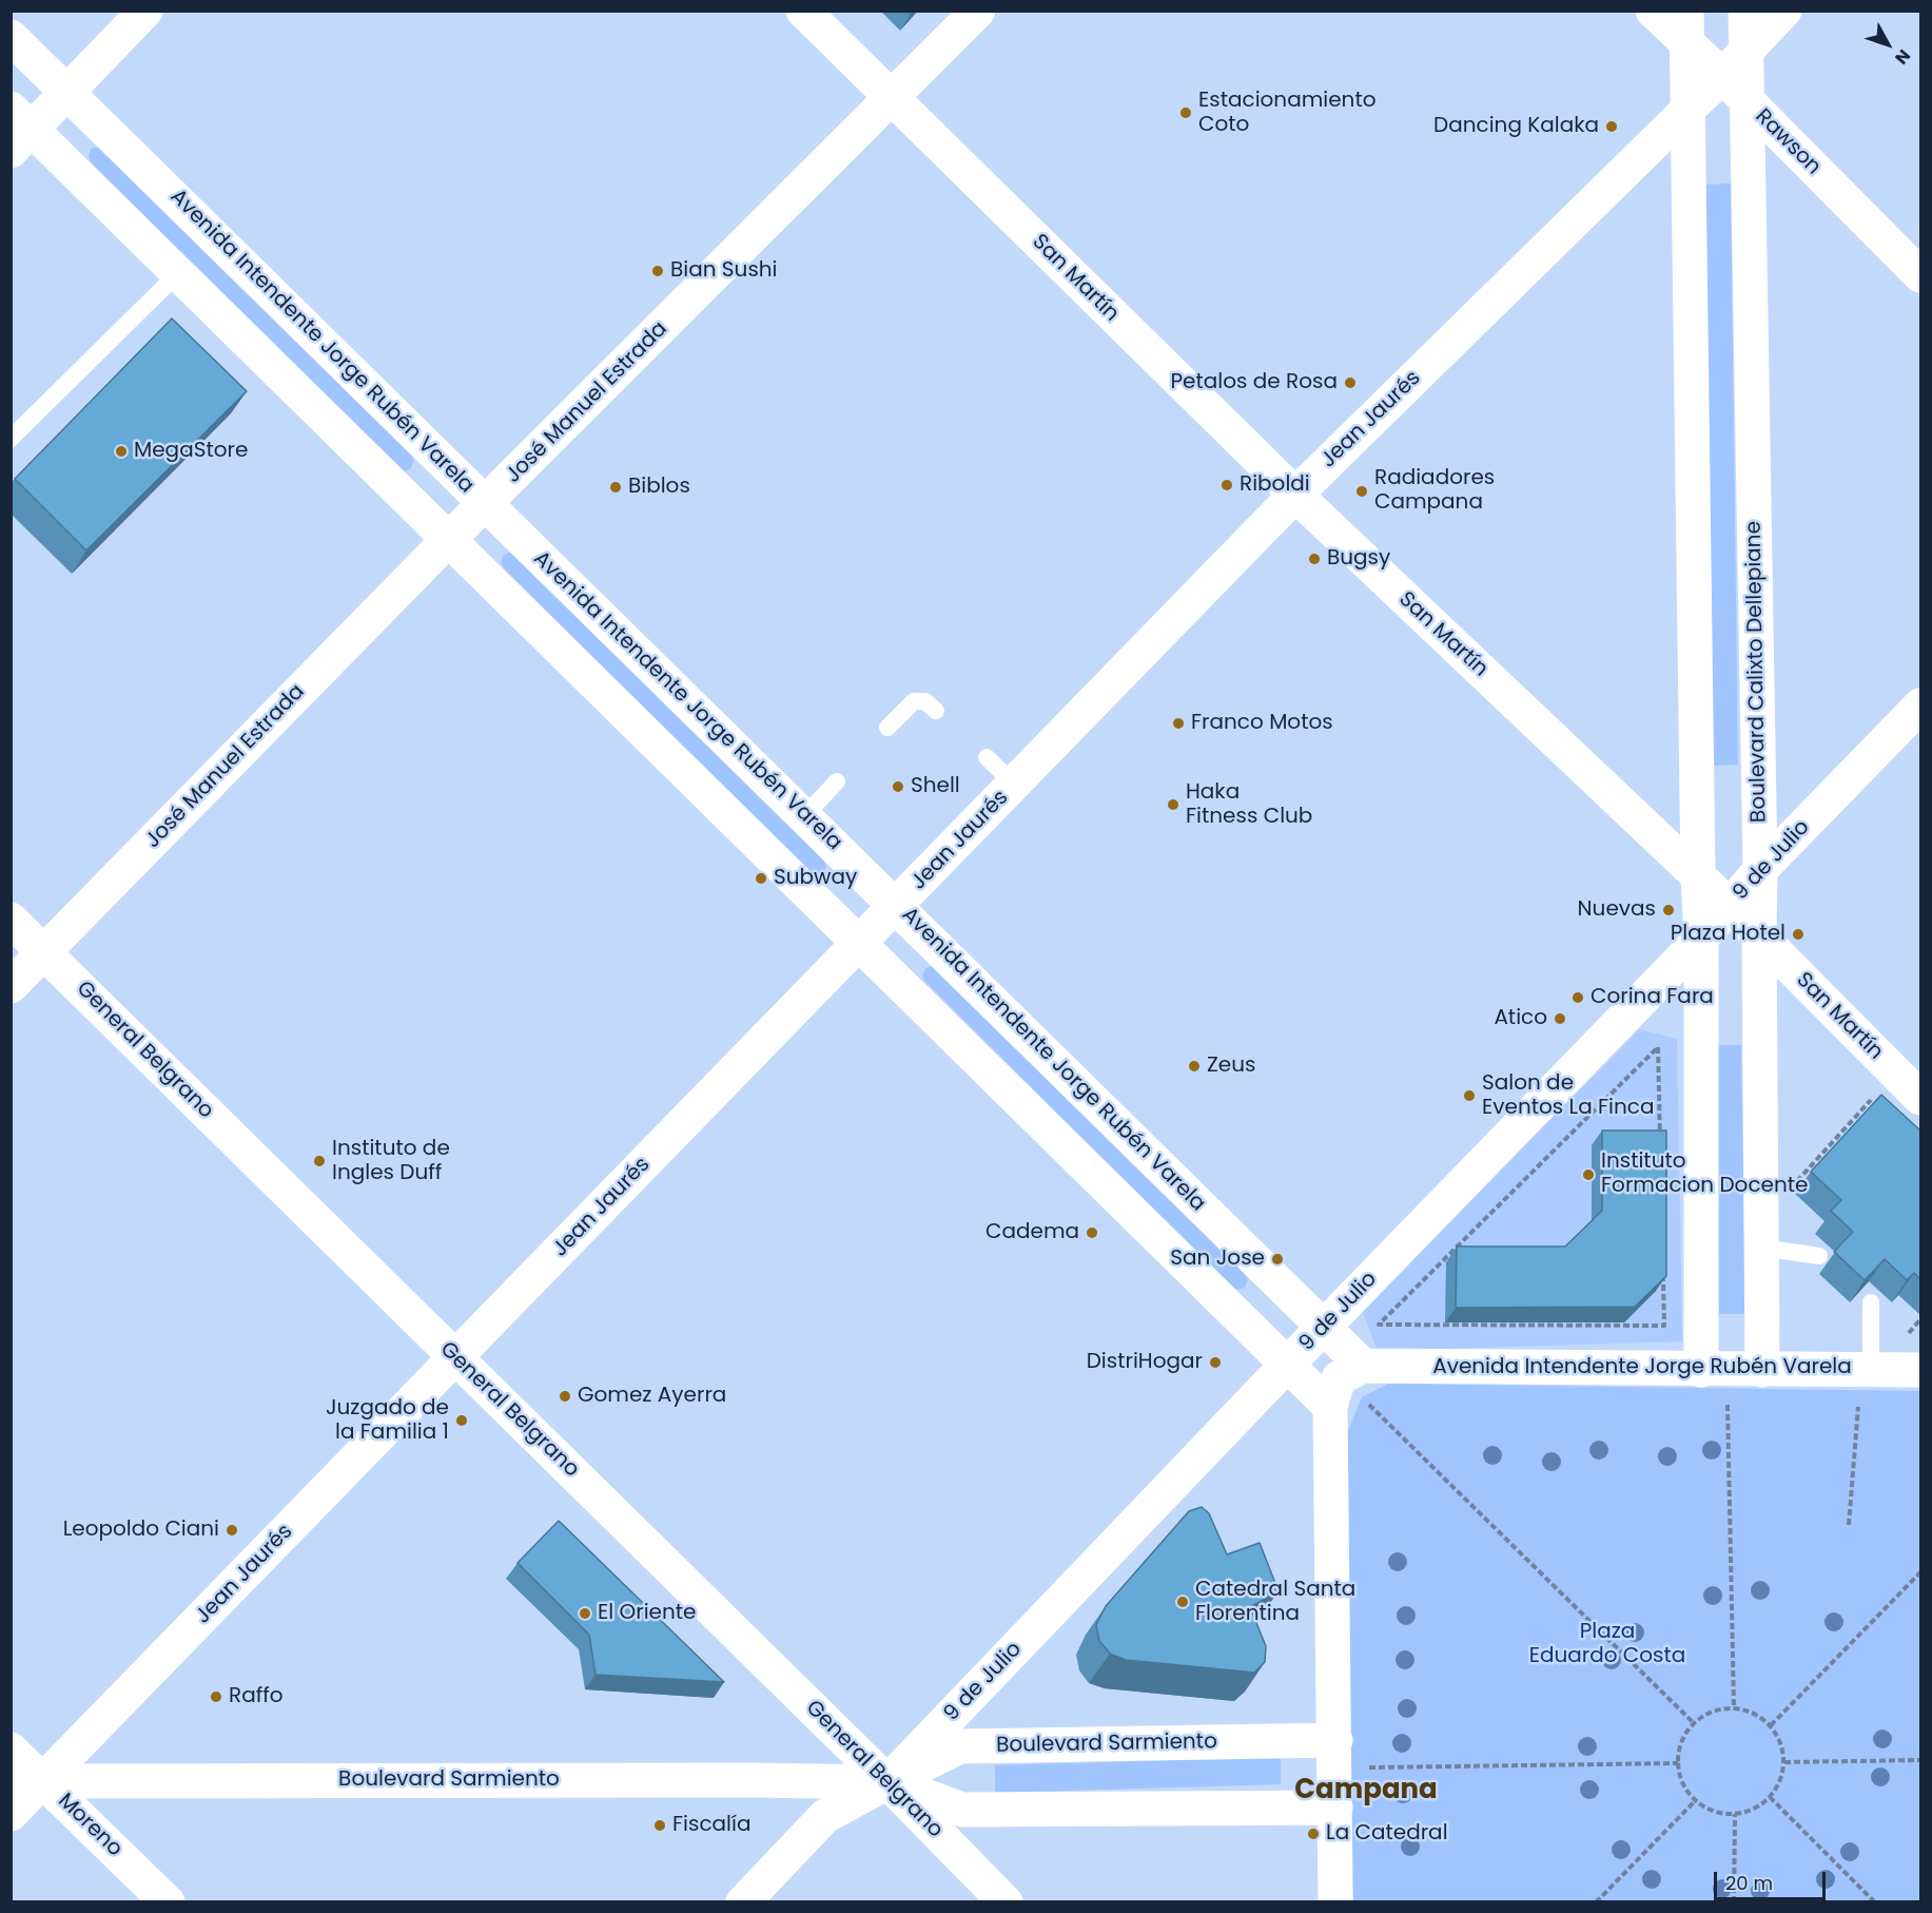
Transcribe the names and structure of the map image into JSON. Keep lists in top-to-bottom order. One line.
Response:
{"streets":{"main road":["Rawson","San Martín","Avenida Intendente Jorge Rubén Varela","José Manuel Estrada","Jean Jaurés","Boulevard Calixto Dellepiane","9 de Julio","General Belgrano","Boulevard Sarmiento","Moreno"]},"crossings":[["Rawson","Jean Jaurés"],["Rawson","Boulevard Calixto Dellepiane"],["San Martín","José Manuel Estrada"],["San Martín","Jean Jaurés"],["San Martín","Boulevard Calixto Dellepiane"],["San Martín","9 de Julio"],["Avenida Intendente Jorge Rubén Varela","José Manuel Estrada"],["Avenida Intendente Jorge Rubén Varela","Jean Jaurés"],["Avenida Intendente Jorge Rubén Varela","Boulevard Calixto Dellepiane"],["Avenida Intendente Jorge Rubén Varela","9 de Julio"],["José Manuel Estrada","General Belgrano"],["Jean Jaurés","Boulevard Calixto Dellepiane"],["Jean Jaurés","General Belgrano"],["Jean Jaurés","Boulevard Sarmiento"],["Jean Jaurés","Moreno"],["Boulevard Calixto Dellepiane","9 de Julio"],["9 de Julio","General Belgrano"],["9 de Julio","Boulevard Sarmiento"],["General Belgrano","Boulevard Sarmiento"],["Boulevard Sarmiento","Moreno"]],"districts":["Campana"],"parks":["Plaza Eduardo Costa"],"places":["Estacionamiento Coto","Dancing Kalaka","Bian Sushi","Petalos de Rosa","MegaStore","Riboldi","Biblos","Radiadores Campana","Bugsy","Franco Motos","Shell","Haka Fitness Club","Subway","Nuevas","Plaza Hotel","Corina Fara","Atico","Zeus","Salon de Eventos La Finca","Instituto de Ingles Duff","Instituto Formacion Docente","Cadema","San Jose","DistriHogar","Gomez Ayerra","Juzgado de la Familia 1","Leopoldo Ciani","Catedral Santa Florentina","El Oriente","Raffo","Fiscalía","La Catedral"],"scale_bar":"20 m","north":"bottom right"}
